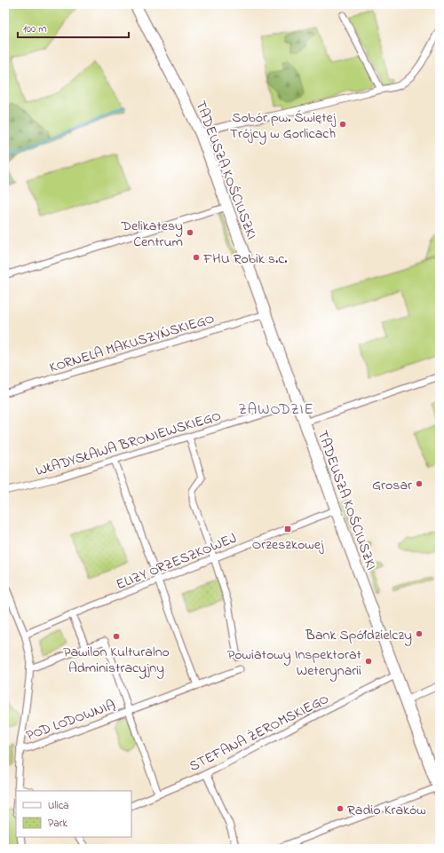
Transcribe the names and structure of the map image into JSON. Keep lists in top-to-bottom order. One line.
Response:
{"streets":{"main road":["TADEUSZA KOŚCIUSZKI"],"street":["KORNELA MAKUSZYŃSKIEGO","WŁADYSŁAWA BRONIEWSKIEGO","ELIZY ORZESZKOWEJ","POD LODOWNIĄ","STEFANA ŻEROMSKIEGO"]},"crossings":[["TADEUSZA KOŚCIUSZKI","KORNELA MAKUSZYŃSKIEGO"],["TADEUSZA KOŚCIUSZKI","WŁADYSŁAWA BRONIEWSKIEGO"],["TADEUSZA KOŚCIUSZKI","ELIZY ORZESZKOWEJ"],["TADEUSZA KOŚCIUSZKI","STEFANA ŻEROMSKIEGO"],["ELIZY ORZESZKOWEJ","POD LODOWNIĄ"]],"districts":["ZAWODZIE"],"places":{"other":["Sobór pw. Świętej Trójcy w Gorlicach","Delikatesy Centrum","FHU Robik s.c.","Grosar","Bank Spółdzielczy","Pawilon Kulturalno Administracyjny","Powiatowy Inspektorat Weterynarii","Radio Kraków"],"transit":["Orzeszkowej"]},"legend":["Ulica","Park"],"scale_bar":"100 m"}
